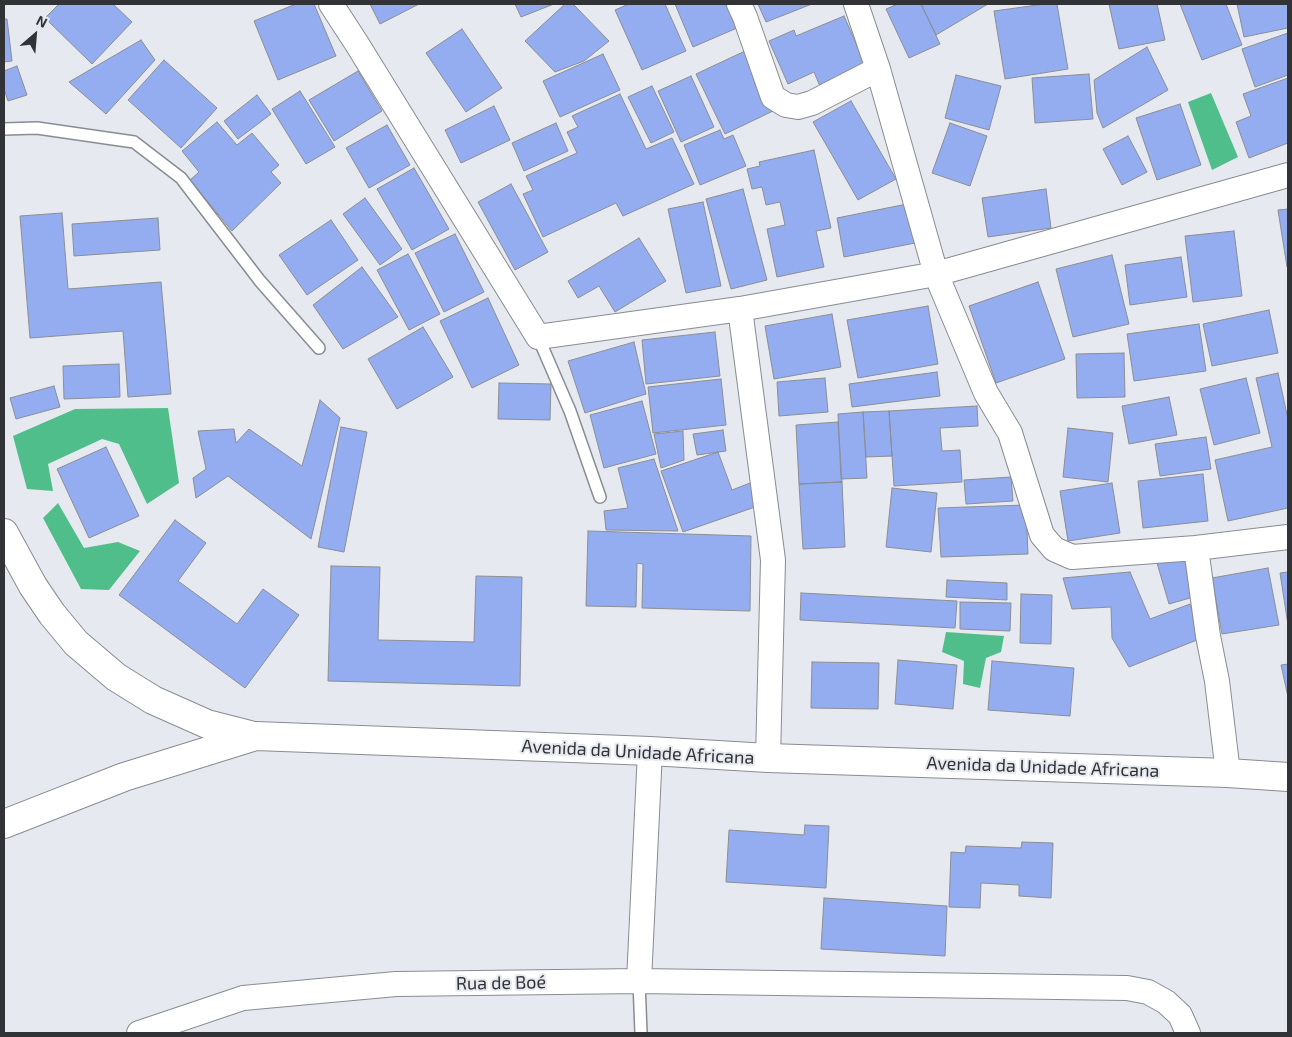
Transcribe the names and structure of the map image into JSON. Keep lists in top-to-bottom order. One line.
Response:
{"streets":{"street":["Avenida da Unidade Africana","Rua de Boé"]},"north":"top right"}
